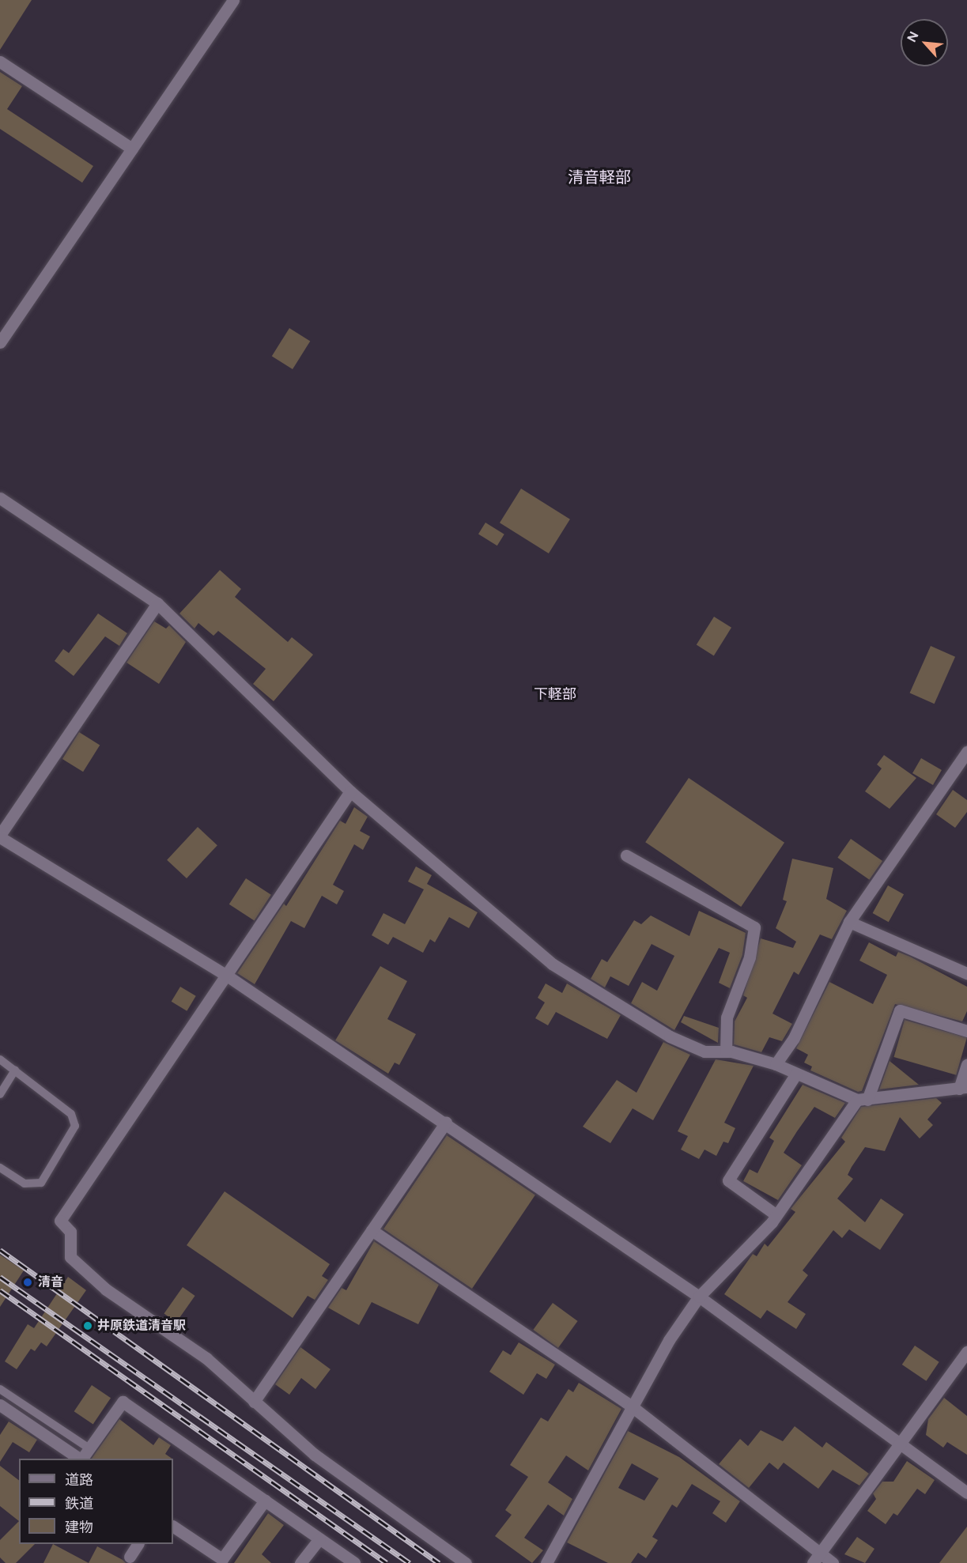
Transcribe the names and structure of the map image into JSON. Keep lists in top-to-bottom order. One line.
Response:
{"districts":["清音軽部","下軽部"],"places":["清音","井原鉄道清音駅"],"legend":["道路","鉄道","建物"],"north":"top left"}
